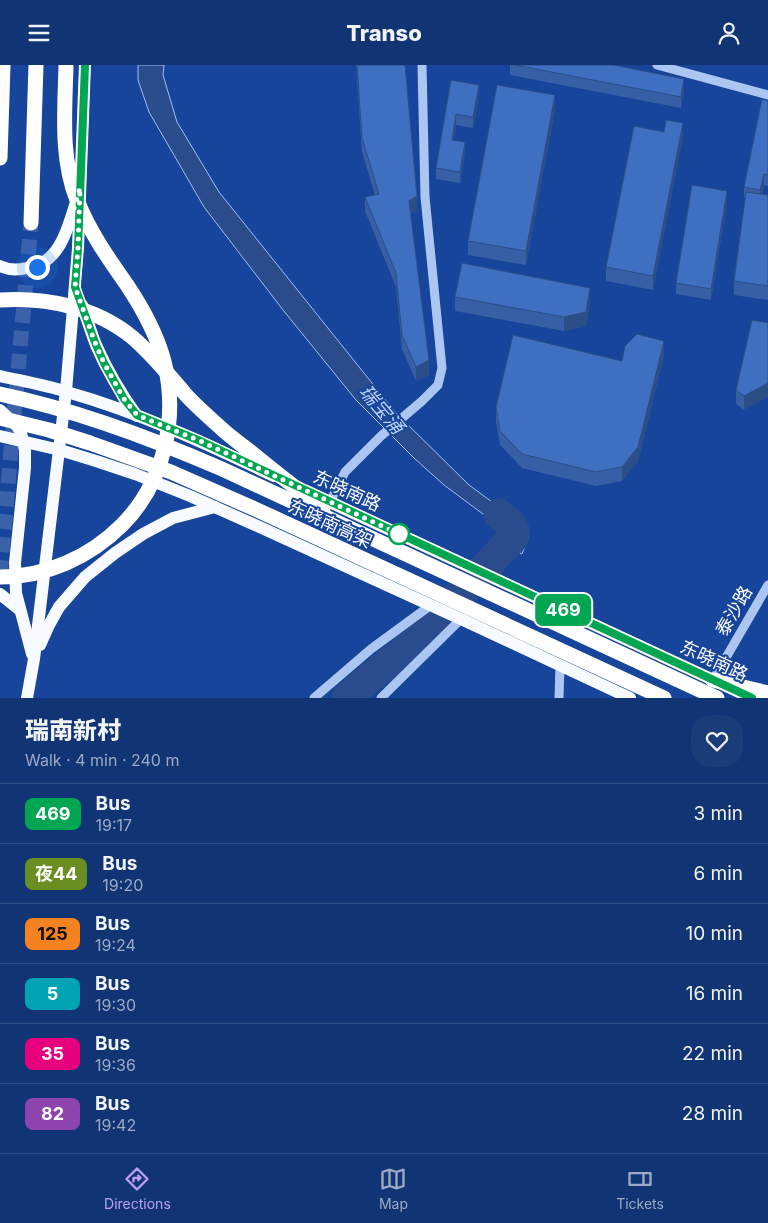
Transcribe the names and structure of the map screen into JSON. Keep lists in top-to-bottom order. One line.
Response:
{"streets":{"highway":["东晓南高架"],"main road":["东晓南路"],"street":["泰沙路"]},"crossings":[["东晓南路","泰沙路"]],"water":["瑞宝涌"],"lines":["bus line 469"],"page":{"header":"Transo","on_map":"469","heading":["瑞南新村","Walk · 4 min · 240 m"],"list":[{"mark":"469","name":"Bus","note":"19:17","value":"3 min"},{"mark":"夜44","name":"Bus","note":"19:20","value":"6 min"},{"mark":"125","name":"Bus","note":"19:24","value":"10 min"},{"mark":"5","name":"Bus","note":"19:30","value":"16 min"},{"mark":"35","name":"Bus","note":"19:36","value":"22 min"},{"mark":"82","name":"Bus","note":"19:42","value":"28 min"}],"tabs":["Directions","Map","Tickets"]}}
